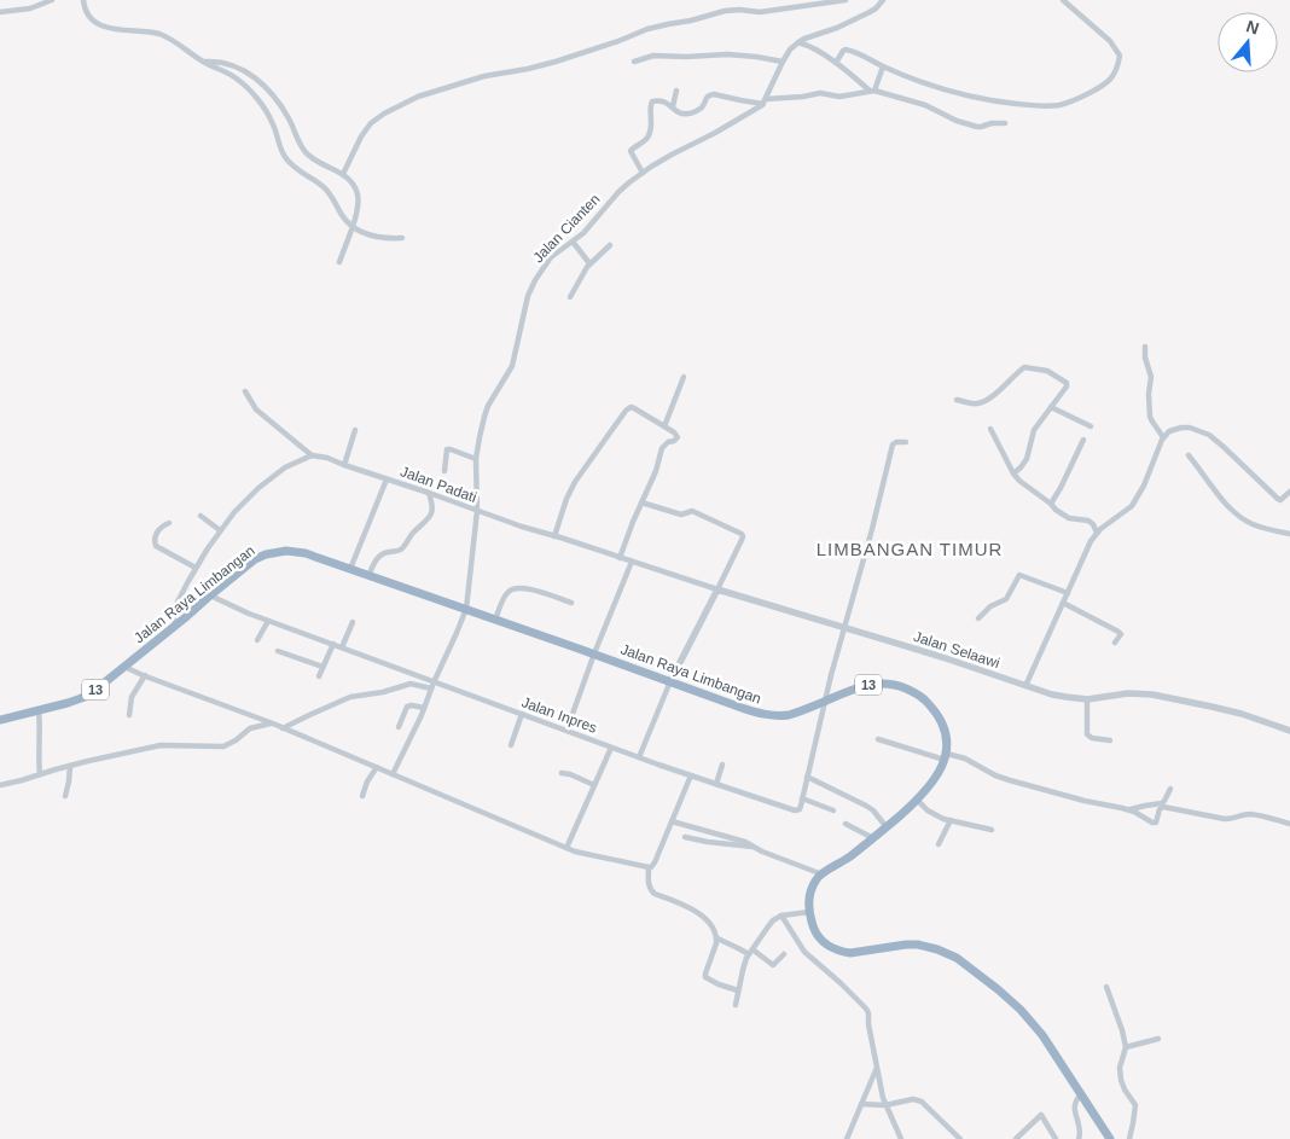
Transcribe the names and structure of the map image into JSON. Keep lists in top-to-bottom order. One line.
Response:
{"streets":{"highway":["Jalan Raya Limbangan","13"],"street":["Jalan Cianten","Jalan Padati","Jalan Selaawi","Jalan Inpres"]},"crossings":[["Jalan Cianten","Jalan Padati"],["Jalan Cianten","Jalan Raya Limbangan"],["Jalan Cianten","Jalan Inpres"],["Jalan Padati","Jalan Selaawi"],["Jalan Raya Limbangan","Jalan Inpres"]],"districts":["LIMBANGAN TIMUR"],"north":"top"}
